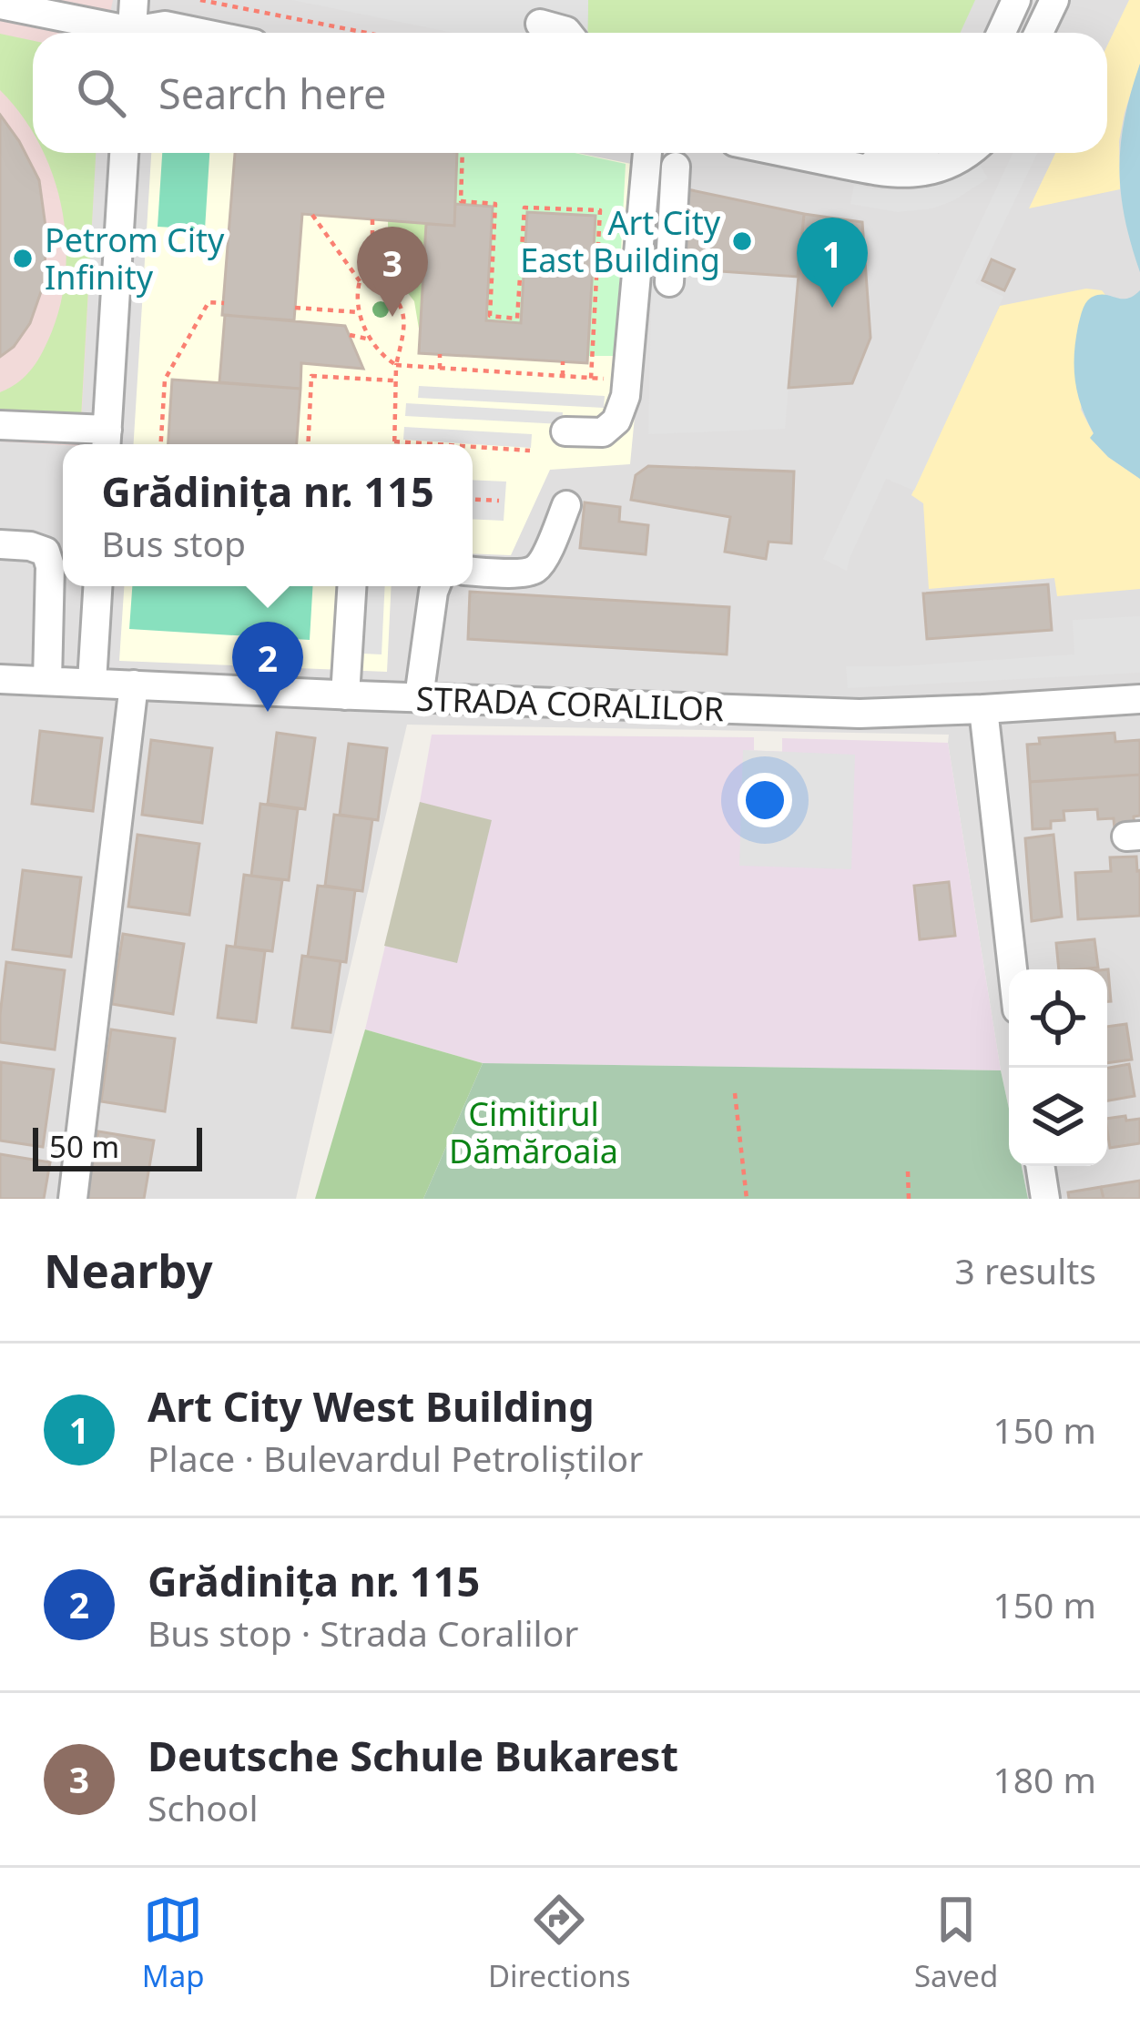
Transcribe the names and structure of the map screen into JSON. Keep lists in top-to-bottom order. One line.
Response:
{"streets":{"street":["STRADA CORALILOR"]},"parks":["Cimitirul Dămăroaia"],"places":["Art City East Building","Petrom City Infinity"],"scale_bar":"50 m","page":{"search":"Search here","pins":["1","3","2"],"popup":["Grădinița nr. 115","Bus stop"],"scale":"50 m","heading":["Nearby","3 results"],"list":[{"mark":"1","name":"Art City West Building","note":"Place · Bulevardul Petroliștilor","value":"150 m"},{"mark":"2","name":"Grădinița nr. 115","note":"Bus stop · Strada Coralilor","value":"150 m"},{"mark":"3","name":"Deutsche Schule Bukarest","note":"School","value":"180 m"}],"nav":["Map","Directions","Saved"]}}
